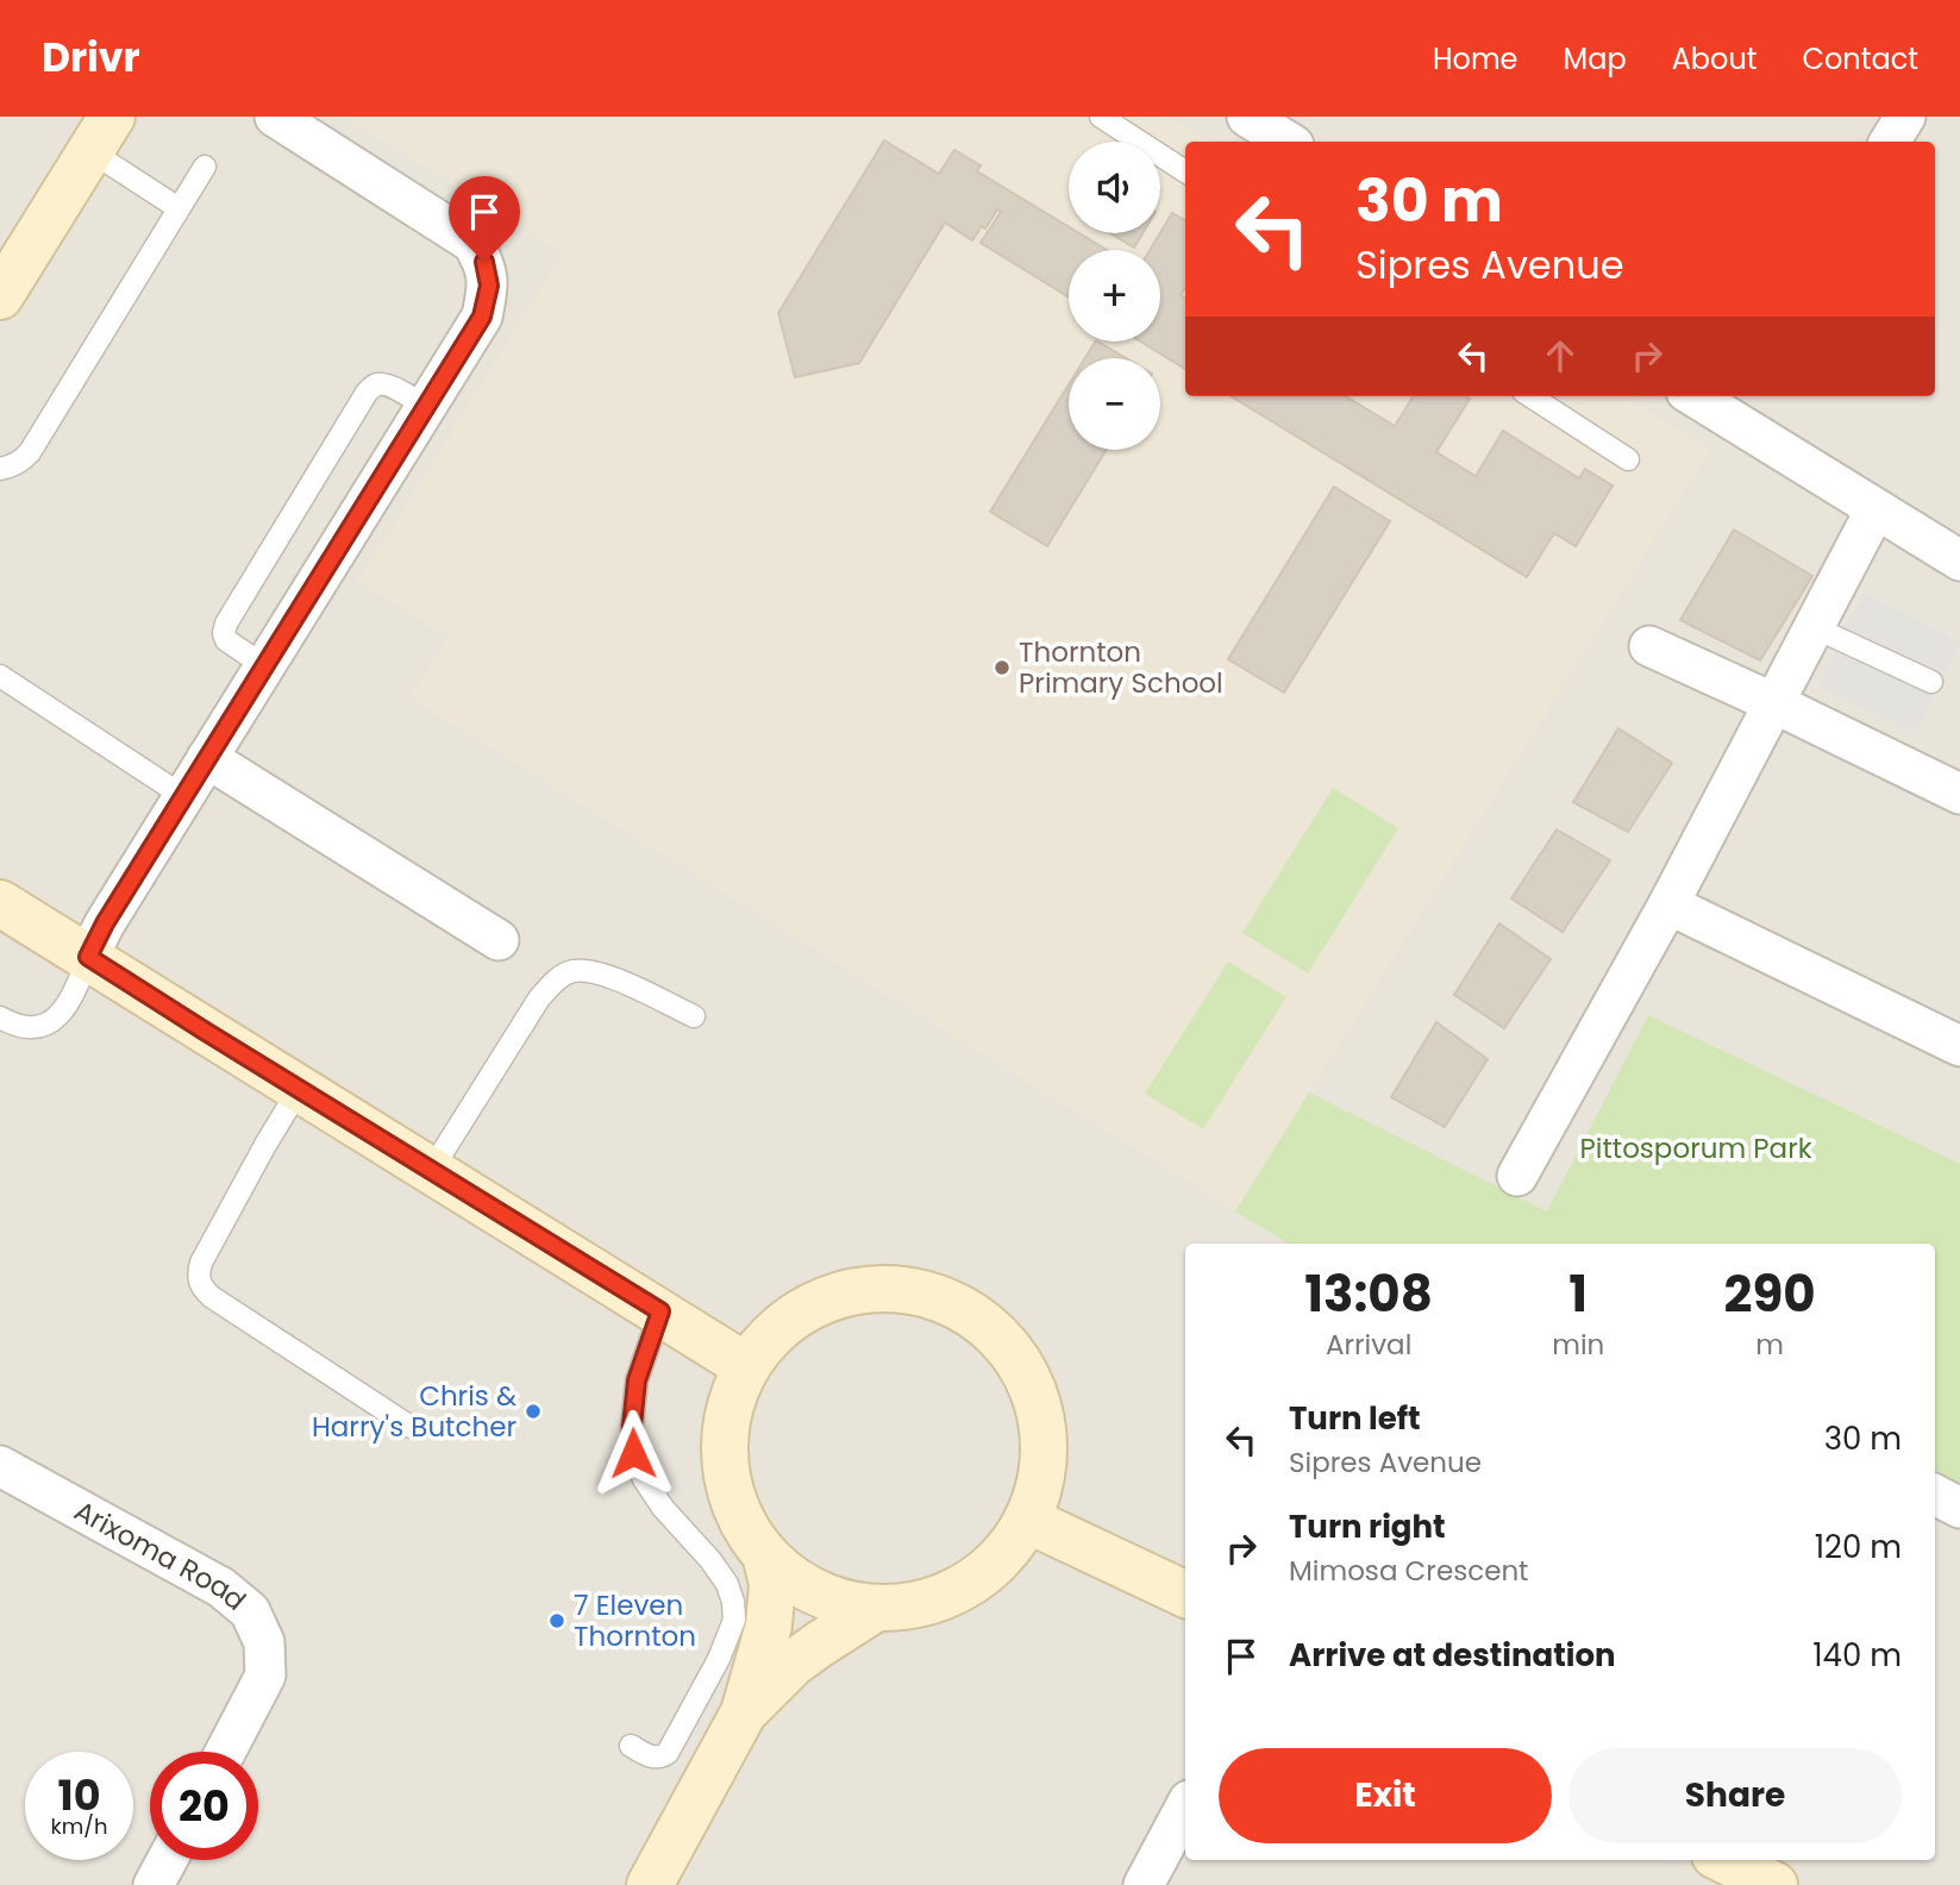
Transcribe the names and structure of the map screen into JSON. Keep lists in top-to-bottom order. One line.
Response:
{"streets":{"street":["Arixoma Road"]},"parks":["Pittosporum Park"],"places":["Thornton Primary School","Chris & Harry's Butcher","7 Eleven Thornton"],"page":{"header":"Drivr","nav":["Home","Map","About","Contact"],"map_buttons":["+","−"],"turn":["30 m","Sipres Avenue"],"eta":["13:08","Arrival","1","min","290","m"],"list":[{"name":"Turn left","note":"Sipres Avenue","value":"30 m"},{"name":"Turn right","note":"Mimosa Crescent","value":"120 m"},{"name":"Arrive at destination","value":"140 m"}],"buttons":["Exit","Share"],"speed":"10 km/h","limit":"20"}}
